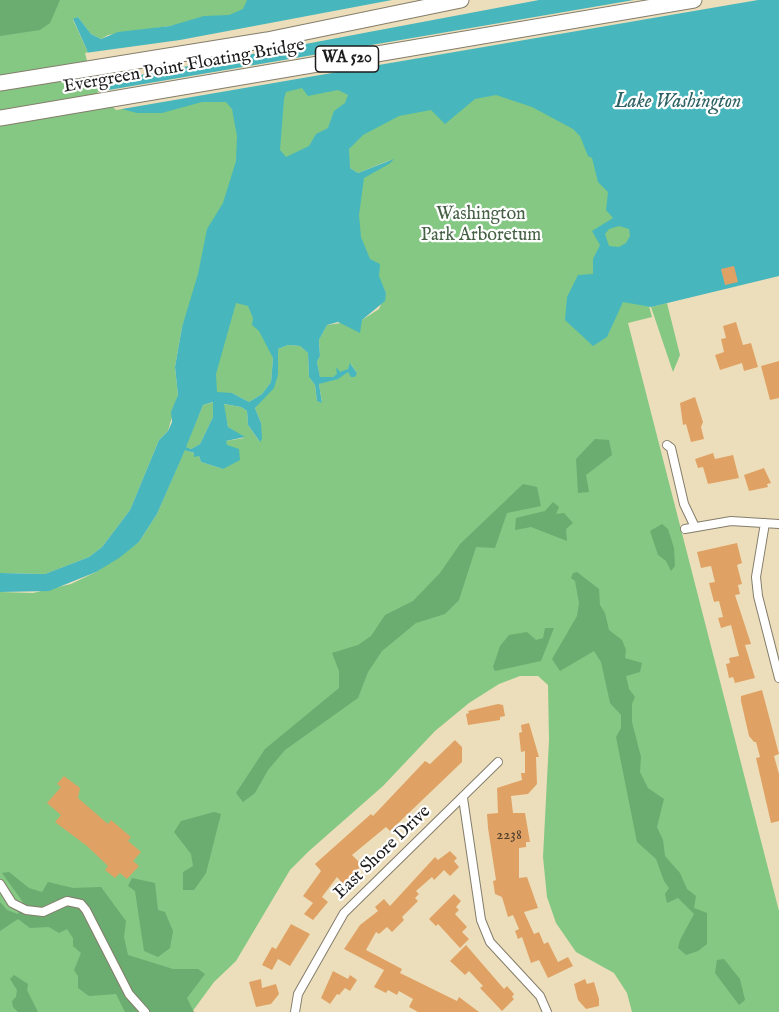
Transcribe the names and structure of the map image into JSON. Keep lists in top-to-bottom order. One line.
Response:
{"streets":{"highway":["WA 520","Evergreen Point Floating Bridge"],"street":["East Shore Drive"]},"water":["Lake Washington"],"parks":["Washington Park Arboretum"],"house_numbers":["2238"]}
